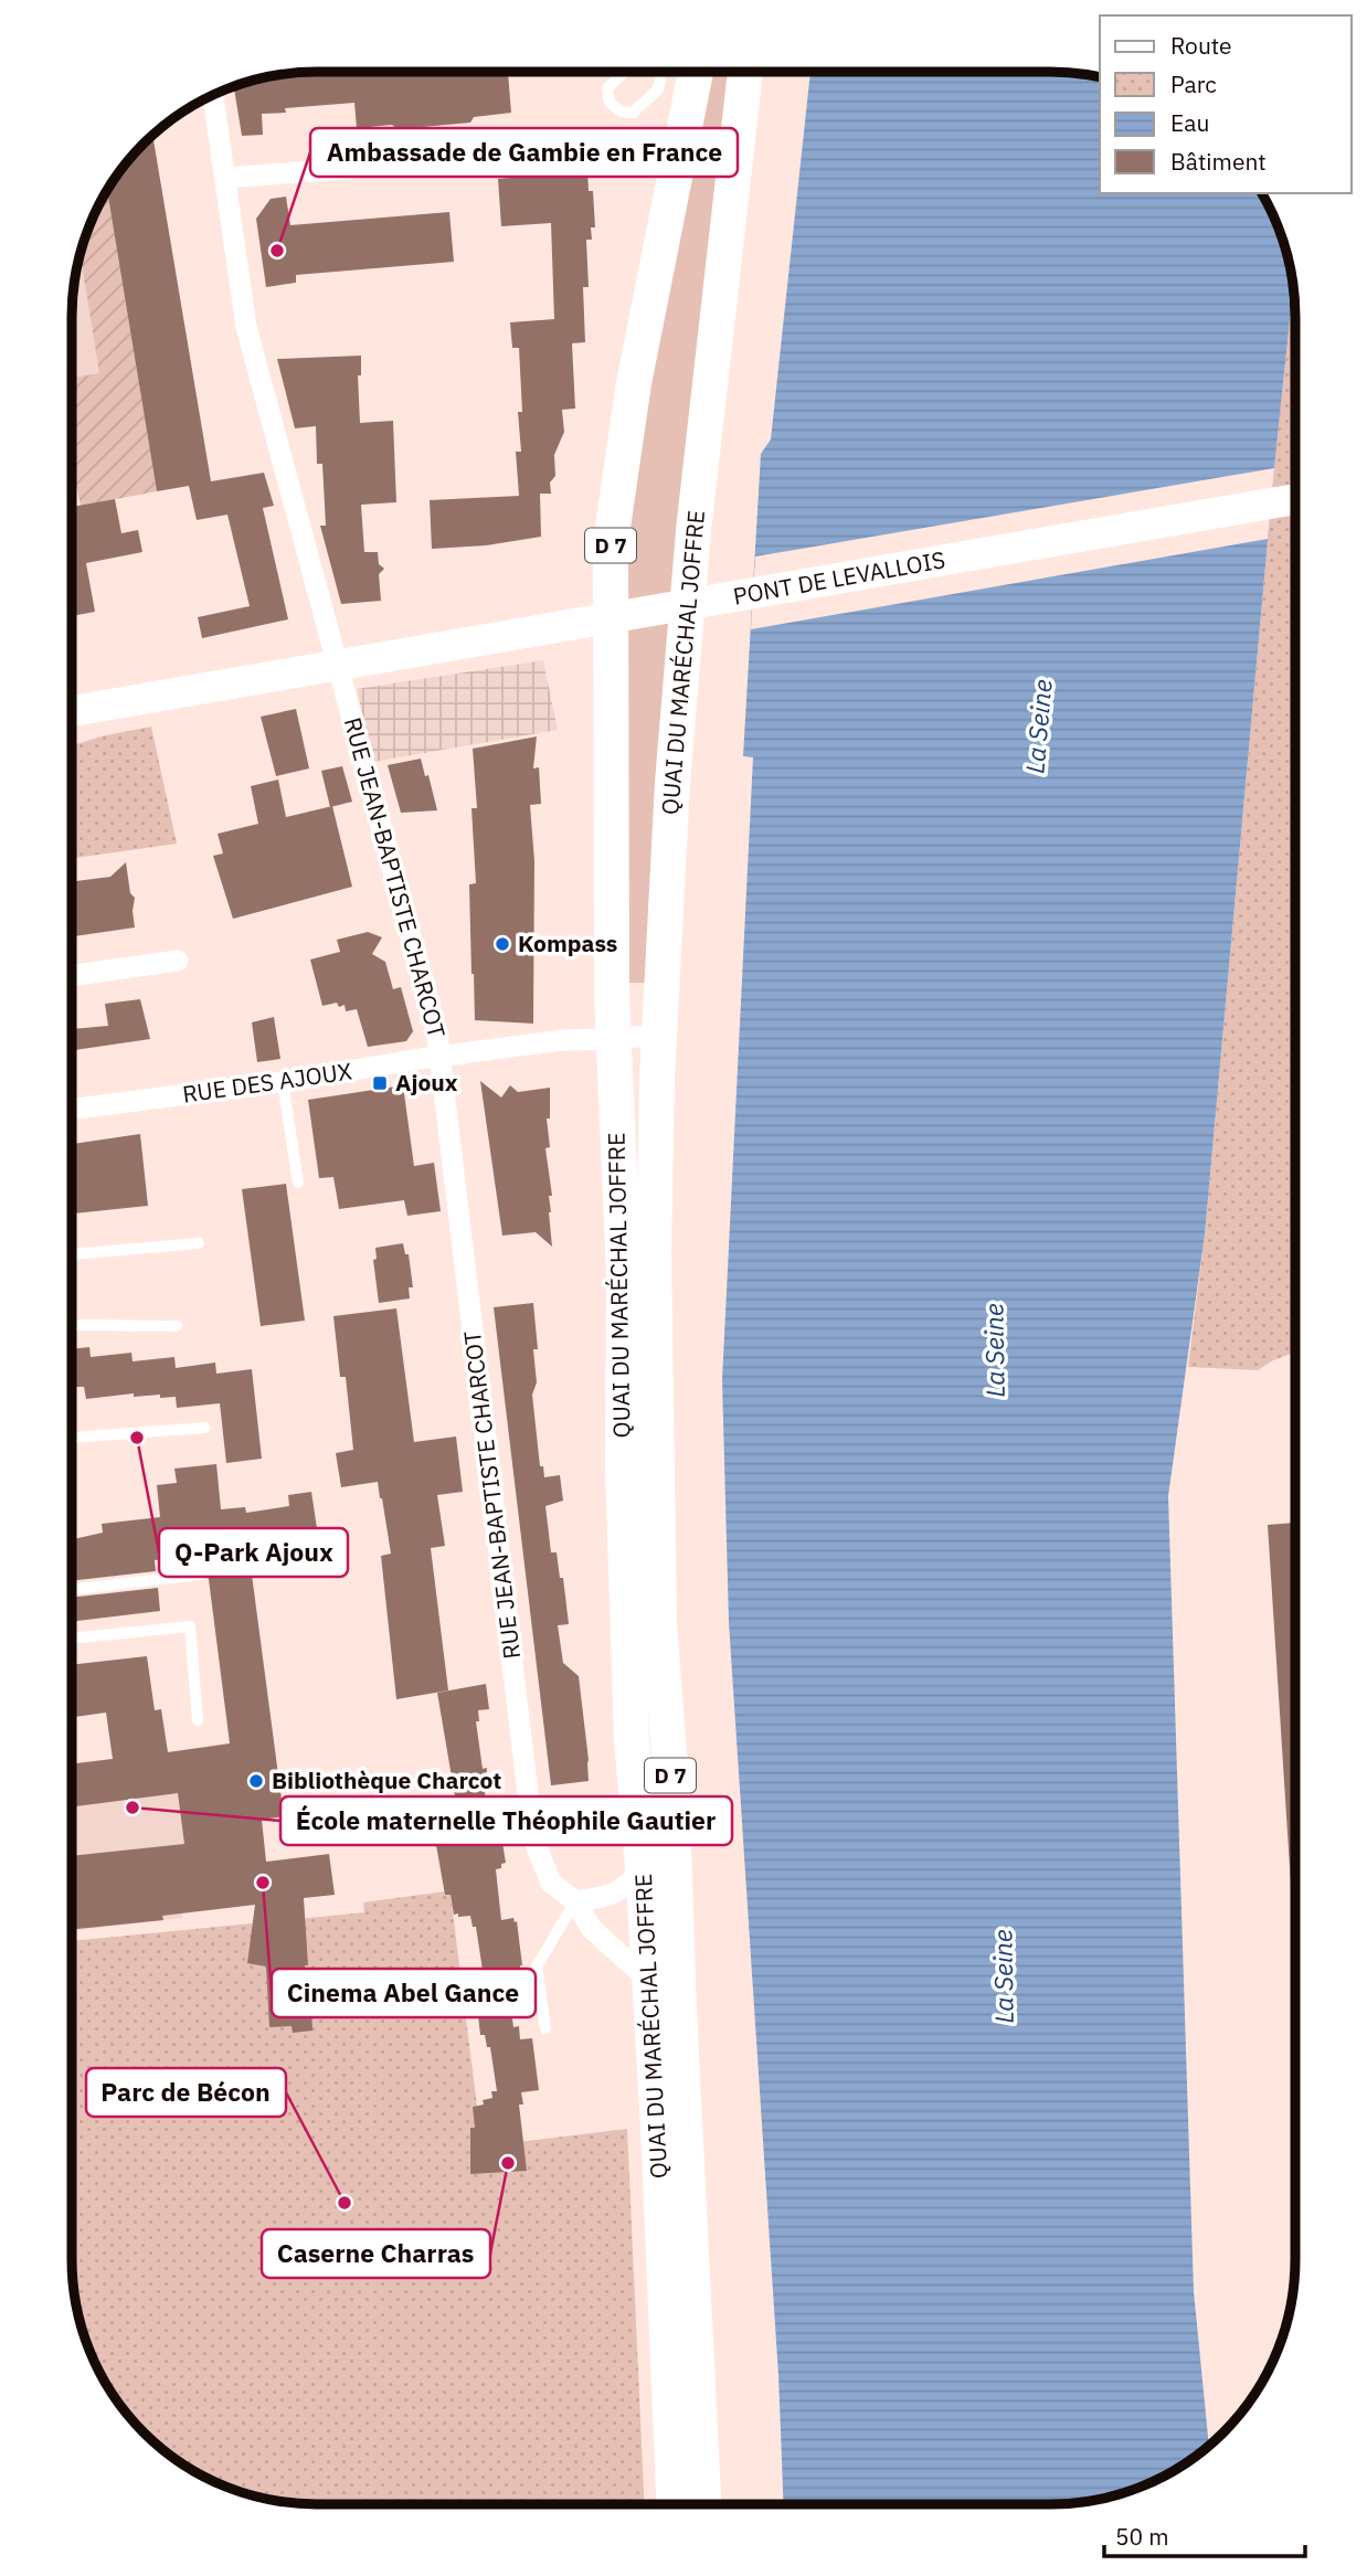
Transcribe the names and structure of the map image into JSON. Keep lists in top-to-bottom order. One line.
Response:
{"streets":{"main road":["D 7","PONT DE LEVALLOIS","QUAI DU MARÉCHAL JOFFRE"],"street":["RUE JEAN-BAPTISTE CHARCOT","RUE DES AJOUX"]},"crossings":[["QUAI DU MARÉCHAL JOFFRE","RUE JEAN-BAPTISTE CHARCOT"],["QUAI DU MARÉCHAL JOFFRE","RUE DES AJOUX"],["RUE JEAN-BAPTISTE CHARCOT","RUE DES AJOUX"]],"water":["La Seine"],"places":{"other":["Ambassade de Gambie en France","Kompass","Q-Park Ajoux","Bibliothèque Charcot","École maternelle Théophile Gautier","Cinema Abel Gance","Caserne Charras","Parc de Bécon"],"transit":["Ajoux"]},"legend":["Route","Parc","Eau","Bâtiment"],"scale_bar":"50 m"}
